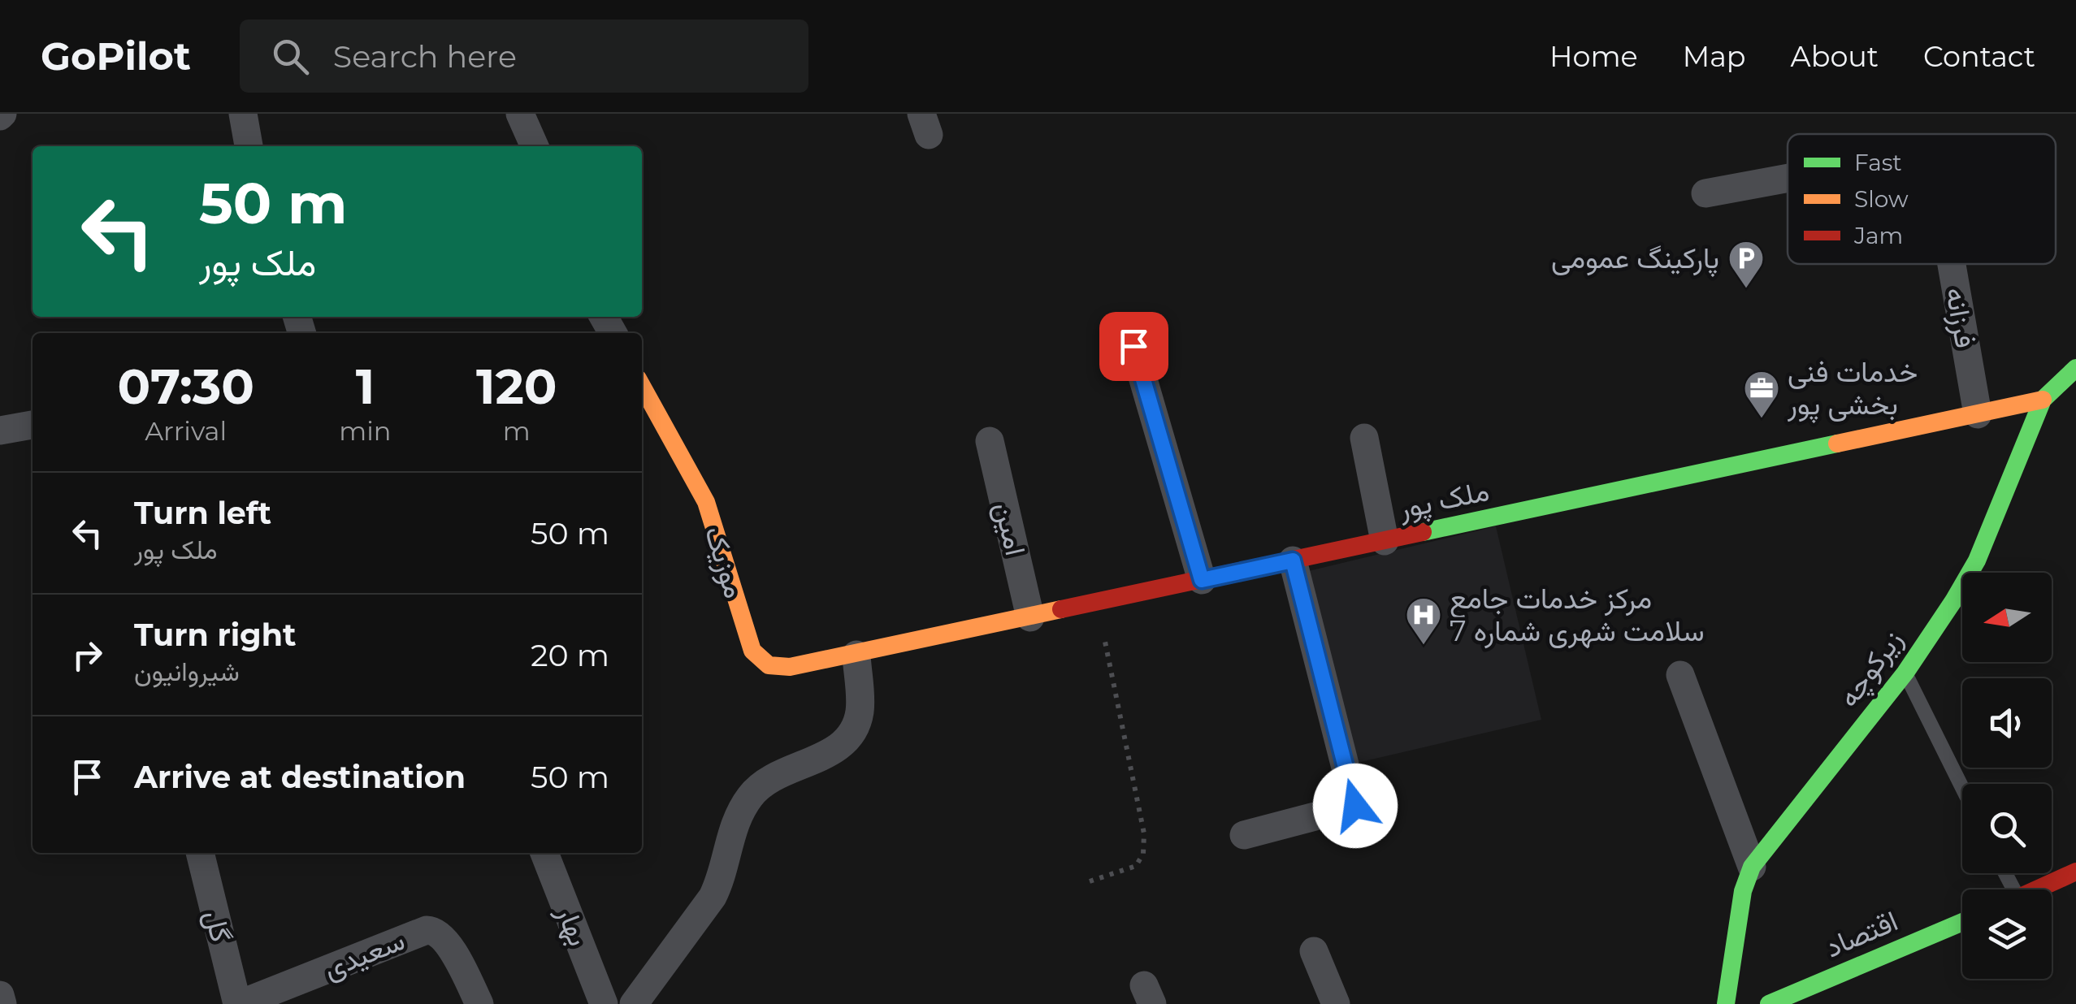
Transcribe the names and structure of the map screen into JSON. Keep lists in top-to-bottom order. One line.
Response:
{"streets":{"street":["فرزانه","ملک پور","امین","موزیک","زیرکوچه","گل","بهار","اقتصاد","سعیدی"]},"crossings":[["فرزانه","ملک پور"],["ملک پور","امین"],["ملک پور","موزیک"],["ملک پور","زیرکوچه"],["گل","سعیدی"]],"places":{"parking":["پارکینگ عمومی"],"office":["خدمات فنی بخشی پور"],"hospital":["مرکز خدمات جامع سلامت شهری شماره 7"]},"legend":["Fast","Slow","Jam"],"north":"left","page":{"header":"GoPilot","search":"Search here","nav":["Home","Map","About","Contact"],"turn":["50 m","ملک پور"],"eta":["07:30","Arrival","1","min","120","m"],"list":[{"name":"Turn left","note":"ملک پور","value":"50 m"},{"name":"Turn right","note":"شیروانیون","value":"20 m"},{"name":"Arrive at destination","value":"50 m"}]}}
